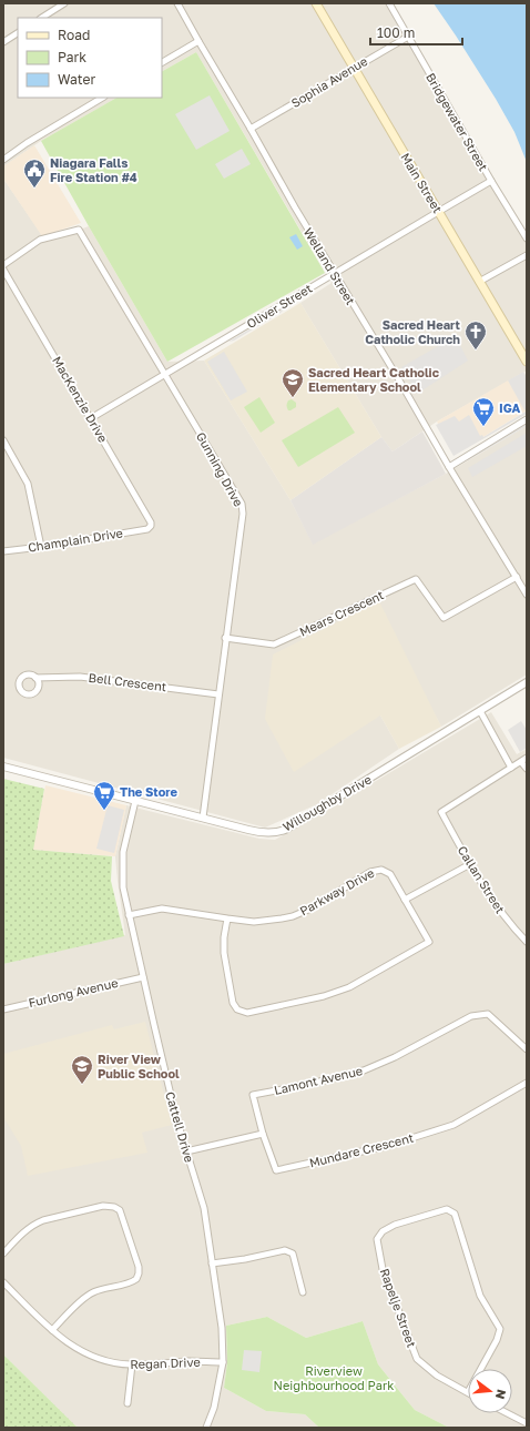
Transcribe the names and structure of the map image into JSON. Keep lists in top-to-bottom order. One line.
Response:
{"streets":{"main road":["Main Street"],"street":["Sophia Avenue","Bridgewater Street","Welland Street","Oliver Street","MacKenzie Drive","Gunning Drive","Champlain Drive","Mears Crescent","Bell Crescent","Willoughby Drive","Callan Street","Parkway Drive","Furlong Avenue","Lamont Avenue","Cattell Drive","Mundare Crescent","Rapelje Street","Regan Drive"]},"crossings":[["Sophia Avenue","Bridgewater Street"],["Sophia Avenue","Main Street"],["Sophia Avenue","Welland Street"],["Bridgewater Street","Oliver Street"],["Main Street","Oliver Street"],["Welland Street","Oliver Street"],["Welland Street","Mears Crescent"],["Oliver Street","MacKenzie Drive"],["Oliver Street","Gunning Drive"],["MacKenzie Drive","Champlain Drive"],["Gunning Drive","Mears Crescent"],["Gunning Drive","Bell Crescent"],["Gunning Drive","Willoughby Drive"],["Willoughby Drive","Cattell Drive"],["Parkway Drive","Cattell Drive"],["Furlong Avenue","Cattell Drive"],["Lamont Avenue","Mundare Crescent"],["Cattell Drive","Regan Drive"]],"parks":["Riverview Neighbourhood Park"],"places":{"public building":["Niagara Falls Fire Station #4"],"church":["Sacred Heart Catholic Church"],"school or university":["Sacred Heart Catholic Elementary School","River View Public School"],"supermarket":["IGA","The Store"]},"legend":["Road","Park","Water"],"scale_bar":"100 m","north":"right"}
